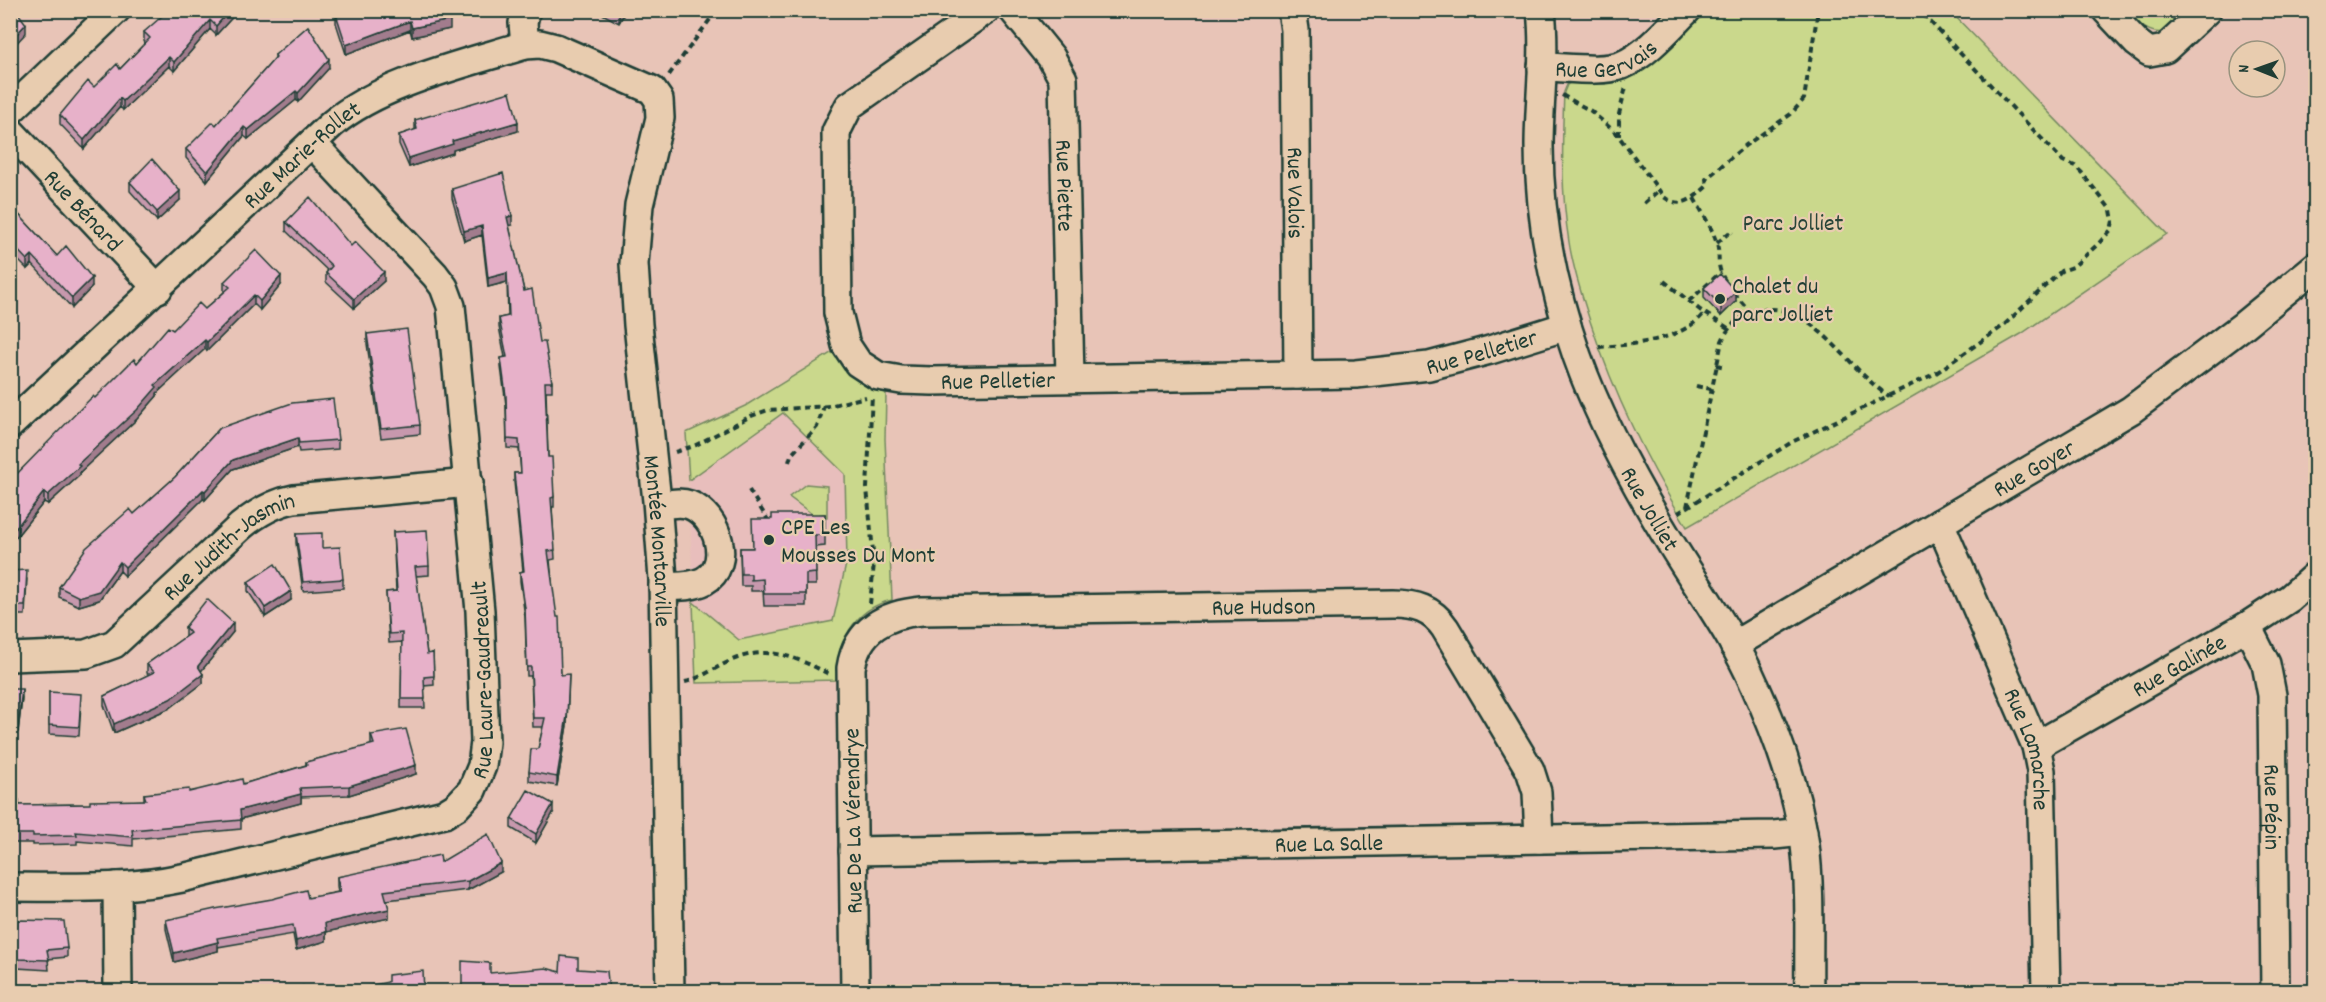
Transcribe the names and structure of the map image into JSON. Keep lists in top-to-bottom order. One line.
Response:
{"streets":{"street":["Rue Gervais","Rue Marie-Rollet","Rue Piette","Rue Valois","Rue Bénard","Rue Pelletier","Rue Goyer","Rue Jolliet","Montée Montarville","Rue Judith-Jasmin","Rue Hudson","Rue Galinée","Rue Laure-Gaudreault","Rue Lamarche","Rue Pépin","Rue De La Vérendrye","Rue La Salle"]},"crossings":[["Rue Gervais","Rue Jolliet"],["Rue Marie-Rollet","Rue Bénard"],["Rue Marie-Rollet","Montée Montarville"],["Rue Marie-Rollet","Rue Laure-Gaudreault"],["Rue Piette","Rue Pelletier"],["Rue Valois","Rue Pelletier"],["Rue Pelletier","Rue Jolliet"],["Rue Goyer","Rue Jolliet"],["Rue Goyer","Rue Lamarche"],["Rue Jolliet","Rue La Salle"],["Rue Judith-Jasmin","Rue Laure-Gaudreault"],["Rue Hudson","Rue La Salle"],["Rue Galinée","Rue Lamarche"],["Rue Galinée","Rue Pépin"],["Rue De La Vérendrye","Rue La Salle"]],"parks":["Parc Jolliet"],"places":["Chalet du parc Jolliet","CPE Les Mousses Du Mont"],"north":"left"}
